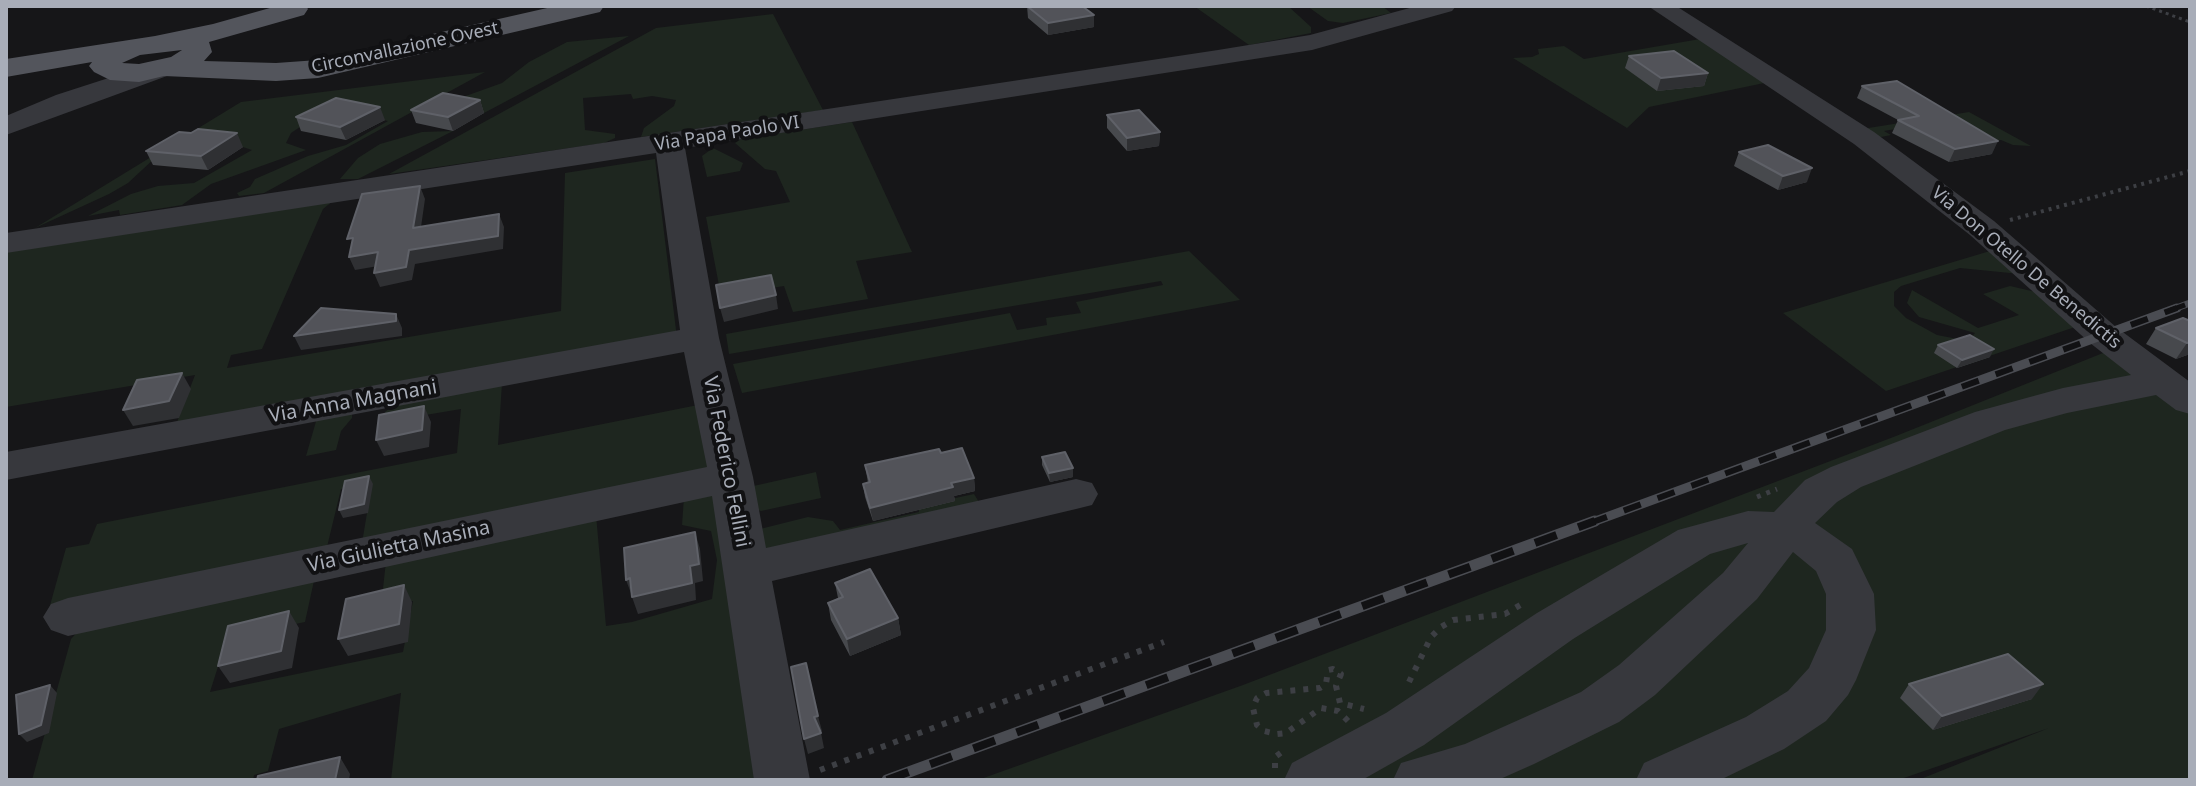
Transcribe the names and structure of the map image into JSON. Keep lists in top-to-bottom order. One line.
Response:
{"streets":{"main road":["Circonvallazione Ovest"],"street":["Via Papa Paolo VI","Via Don Otello De Benedictis","Via Anna Magnani","Via Federico Fellini","Via Giulietta Masina"]},"crossings":[["Via Papa Paolo VI","Via Federico Fellini"],["Via Anna Magnani","Via Federico Fellini"],["Via Federico Fellini","Via Giulietta Masina"]]}
